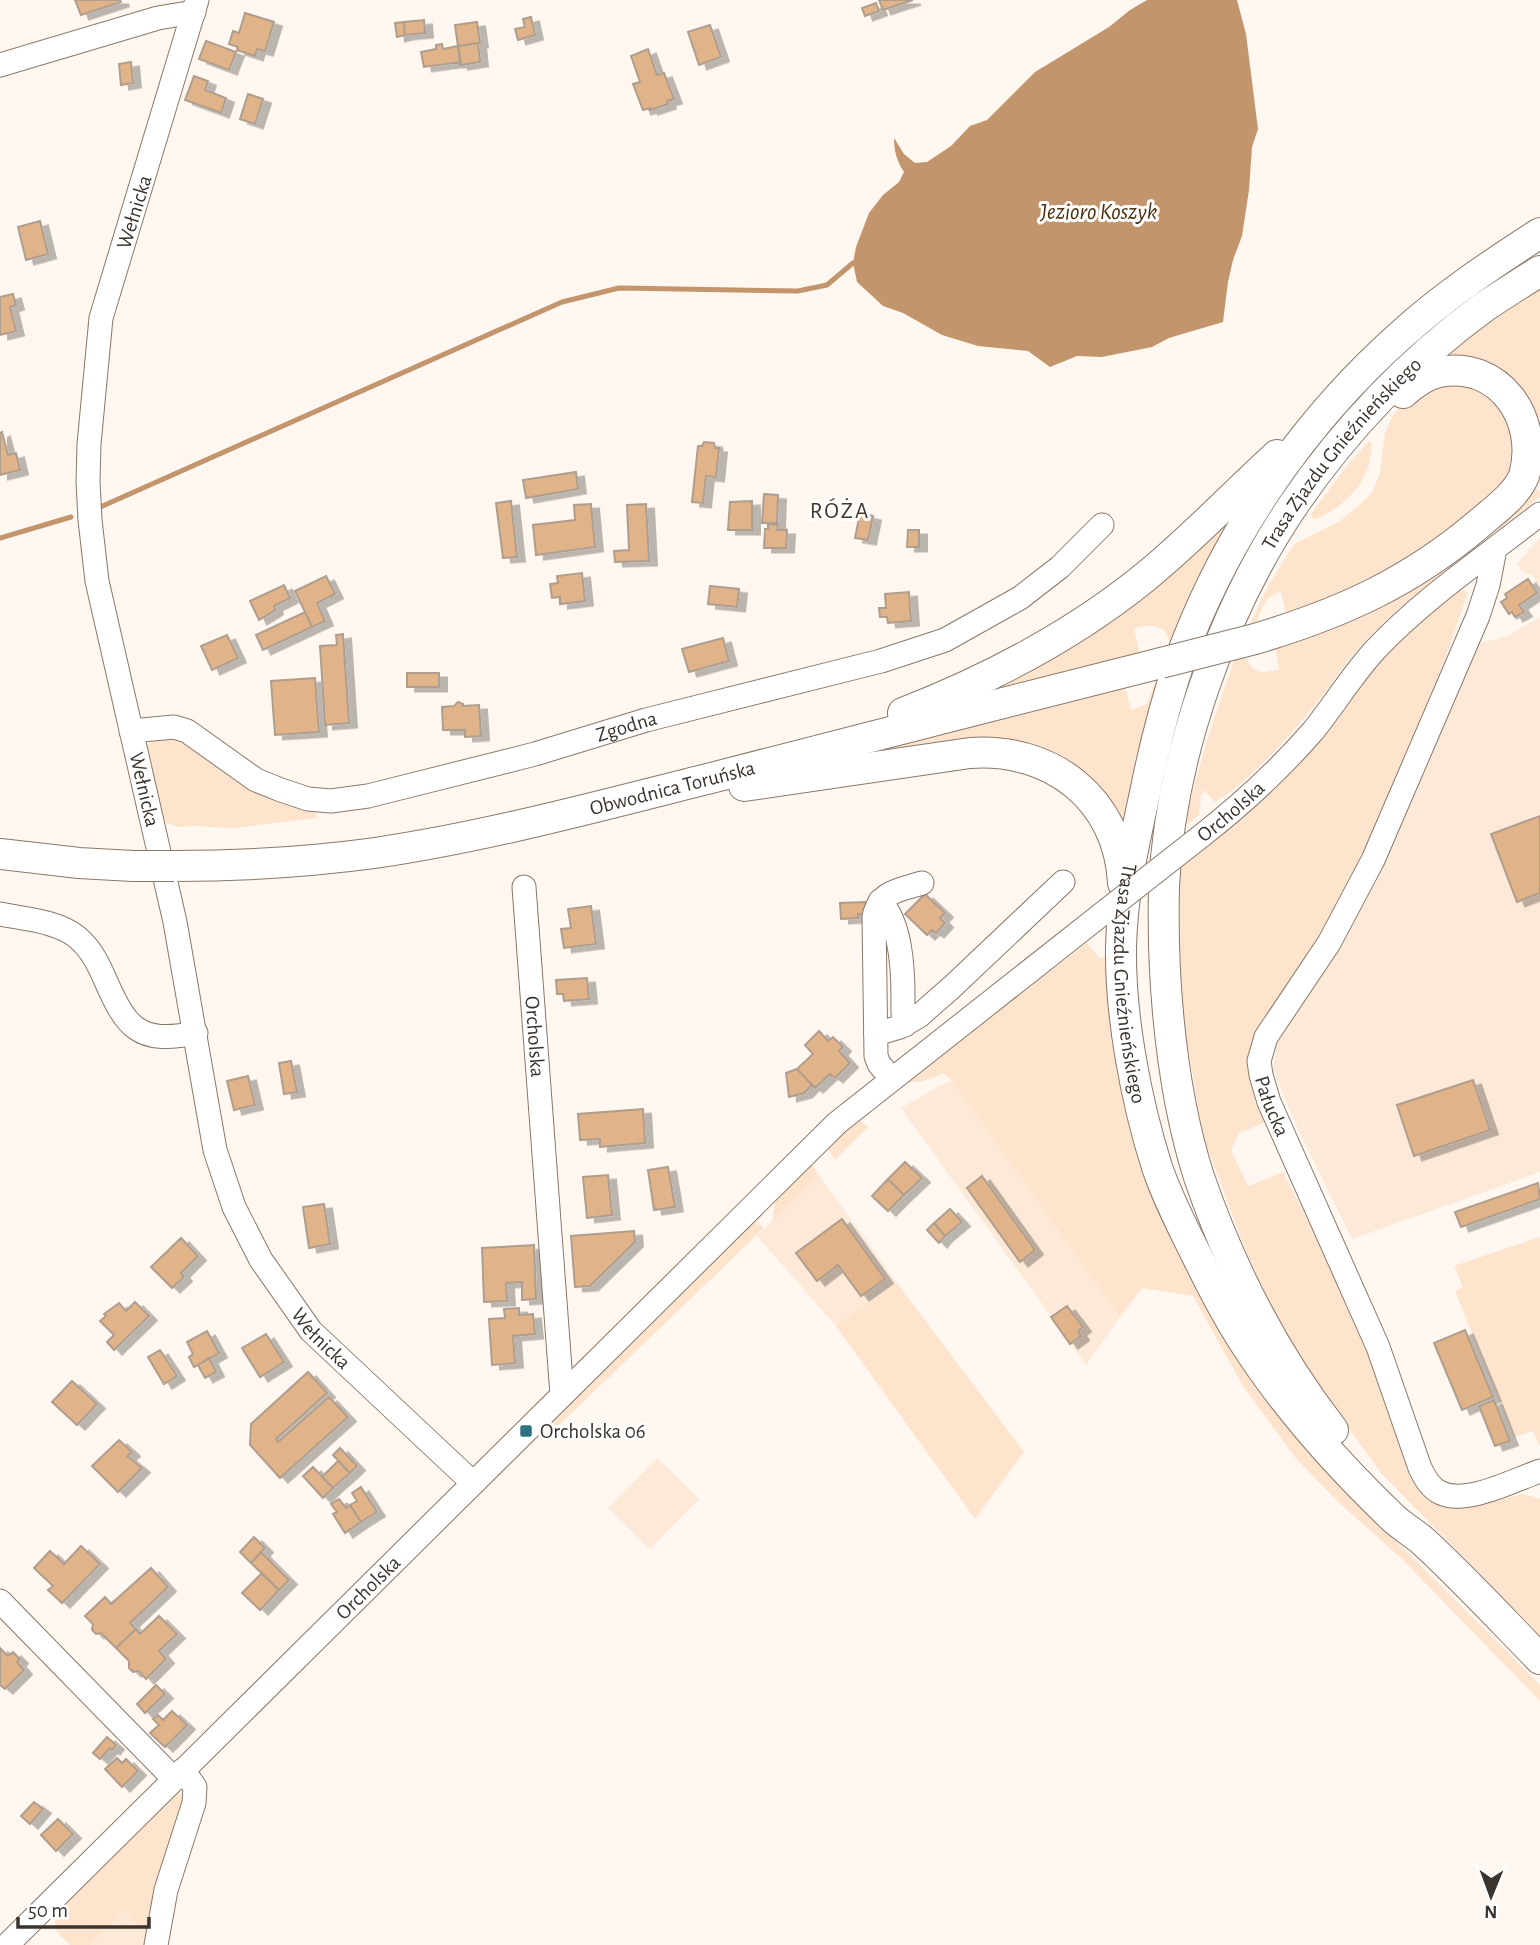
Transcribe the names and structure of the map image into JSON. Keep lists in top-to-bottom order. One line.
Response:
{"streets":{"main road":["Trasa Zjazdu Gnieźnieńskiego","Obwodnica Toruńska"],"street":["Wełnicka","Zgodna","Orcholska","Pałucka"]},"crossings":[["Wełnicka","Zgodna"],["Wełnicka","Orcholska"],["Trasa Zjazdu Gnieźnieńskiego","Orcholska"],["Orcholska","Pałucka"]],"districts":["RÓŻA"],"water":["Jezioro Koszyk"],"places":{"transit":["Orcholska 06"]},"scale_bar":"50 m","north":"bottom"}
